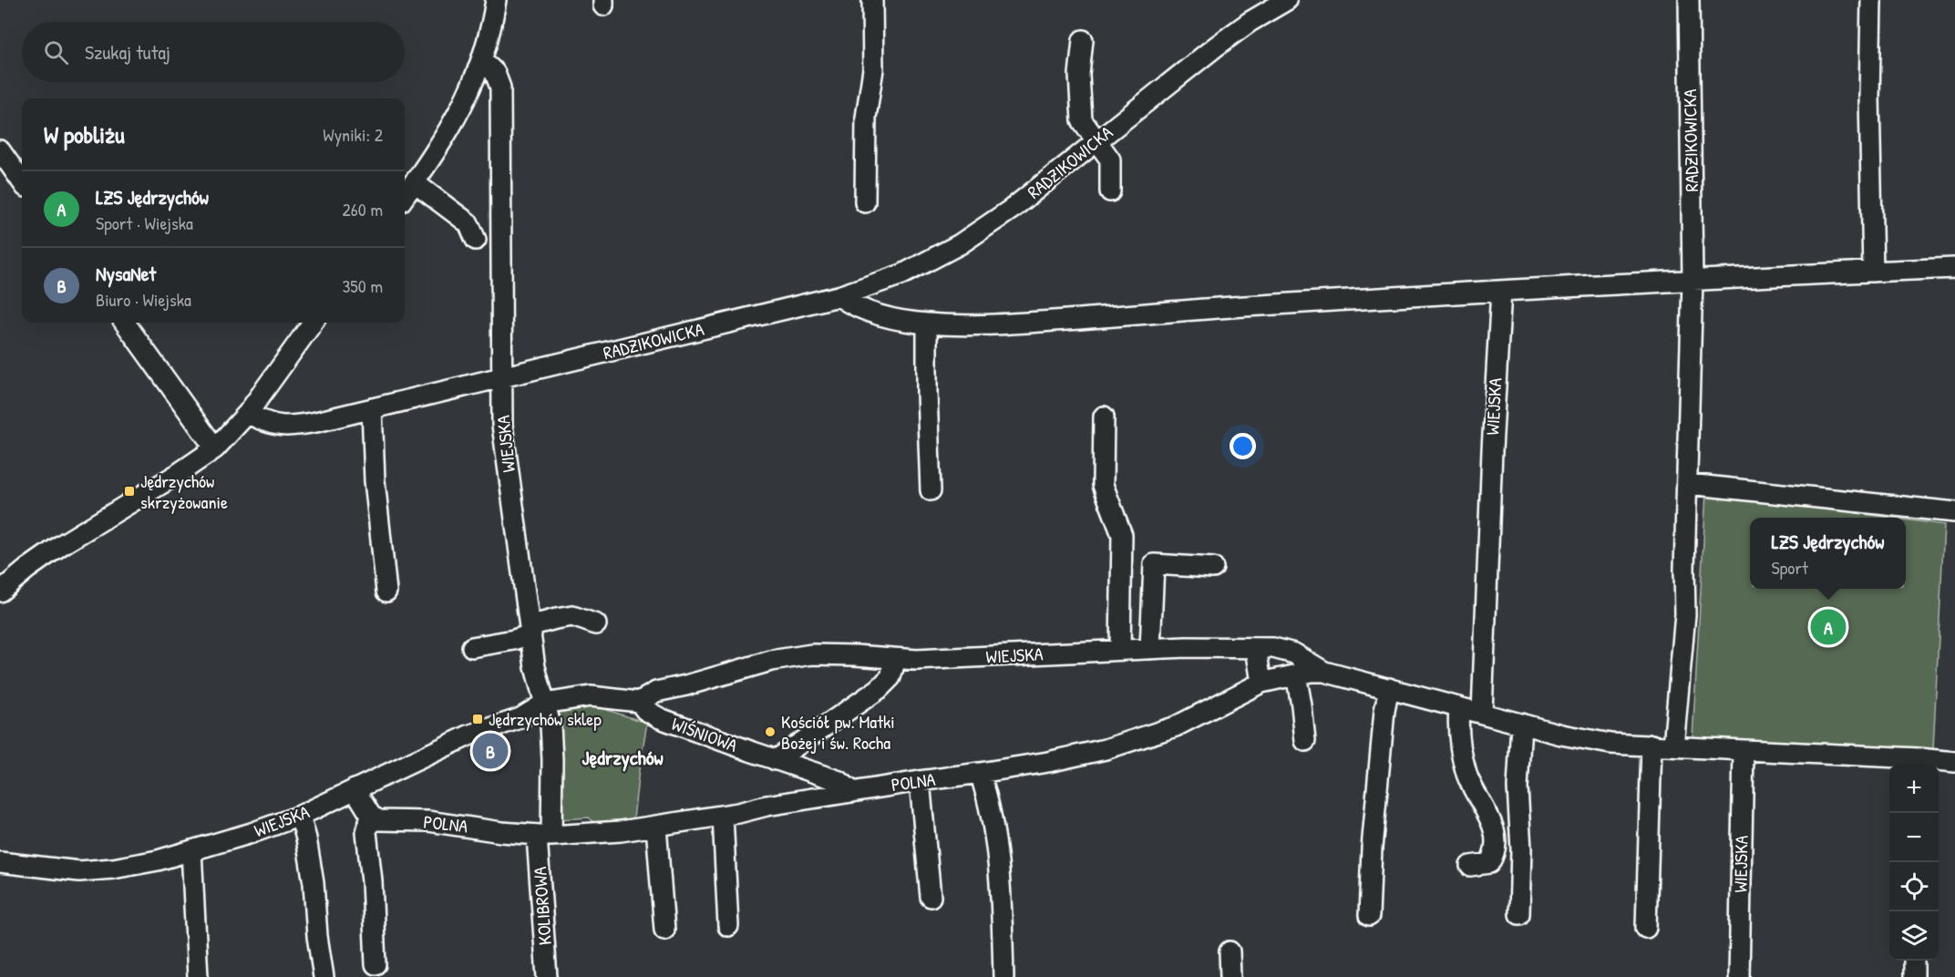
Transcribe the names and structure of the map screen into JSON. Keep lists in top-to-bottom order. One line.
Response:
{"streets":{"street":["RADZIKOWICKA","WIEJSKA","WIŚNIOWA","POLNA","KOLIBROWA"]},"crossings":[["RADZIKOWICKA","WIEJSKA"],["WIEJSKA","WIŚNIOWA"],["WIEJSKA","POLNA"],["WIŚNIOWA","POLNA"],["POLNA","KOLIBROWA"]],"districts":["Jędrzychów"],"places":{"transit":["Jędrzychów skrzyżowanie","Jędrzychów sklep"],"other":["Kościół pw. Matki Bożej i św. Rocha"]},"page":{"search":"Szukaj tutaj","heading":["W pobliżu","Wyniki: 2"],"list":[{"mark":"A","name":"LZS Jędrzychów","note":"Sport · Wiejska","value":"260 m"},{"mark":"B","name":"NysaNet","note":"Biuro · Wiejska","value":"350 m"}],"popup":["LZS Jędrzychów","Sport"],"pins":["A","B"],"map_buttons":["+","−"]}}
